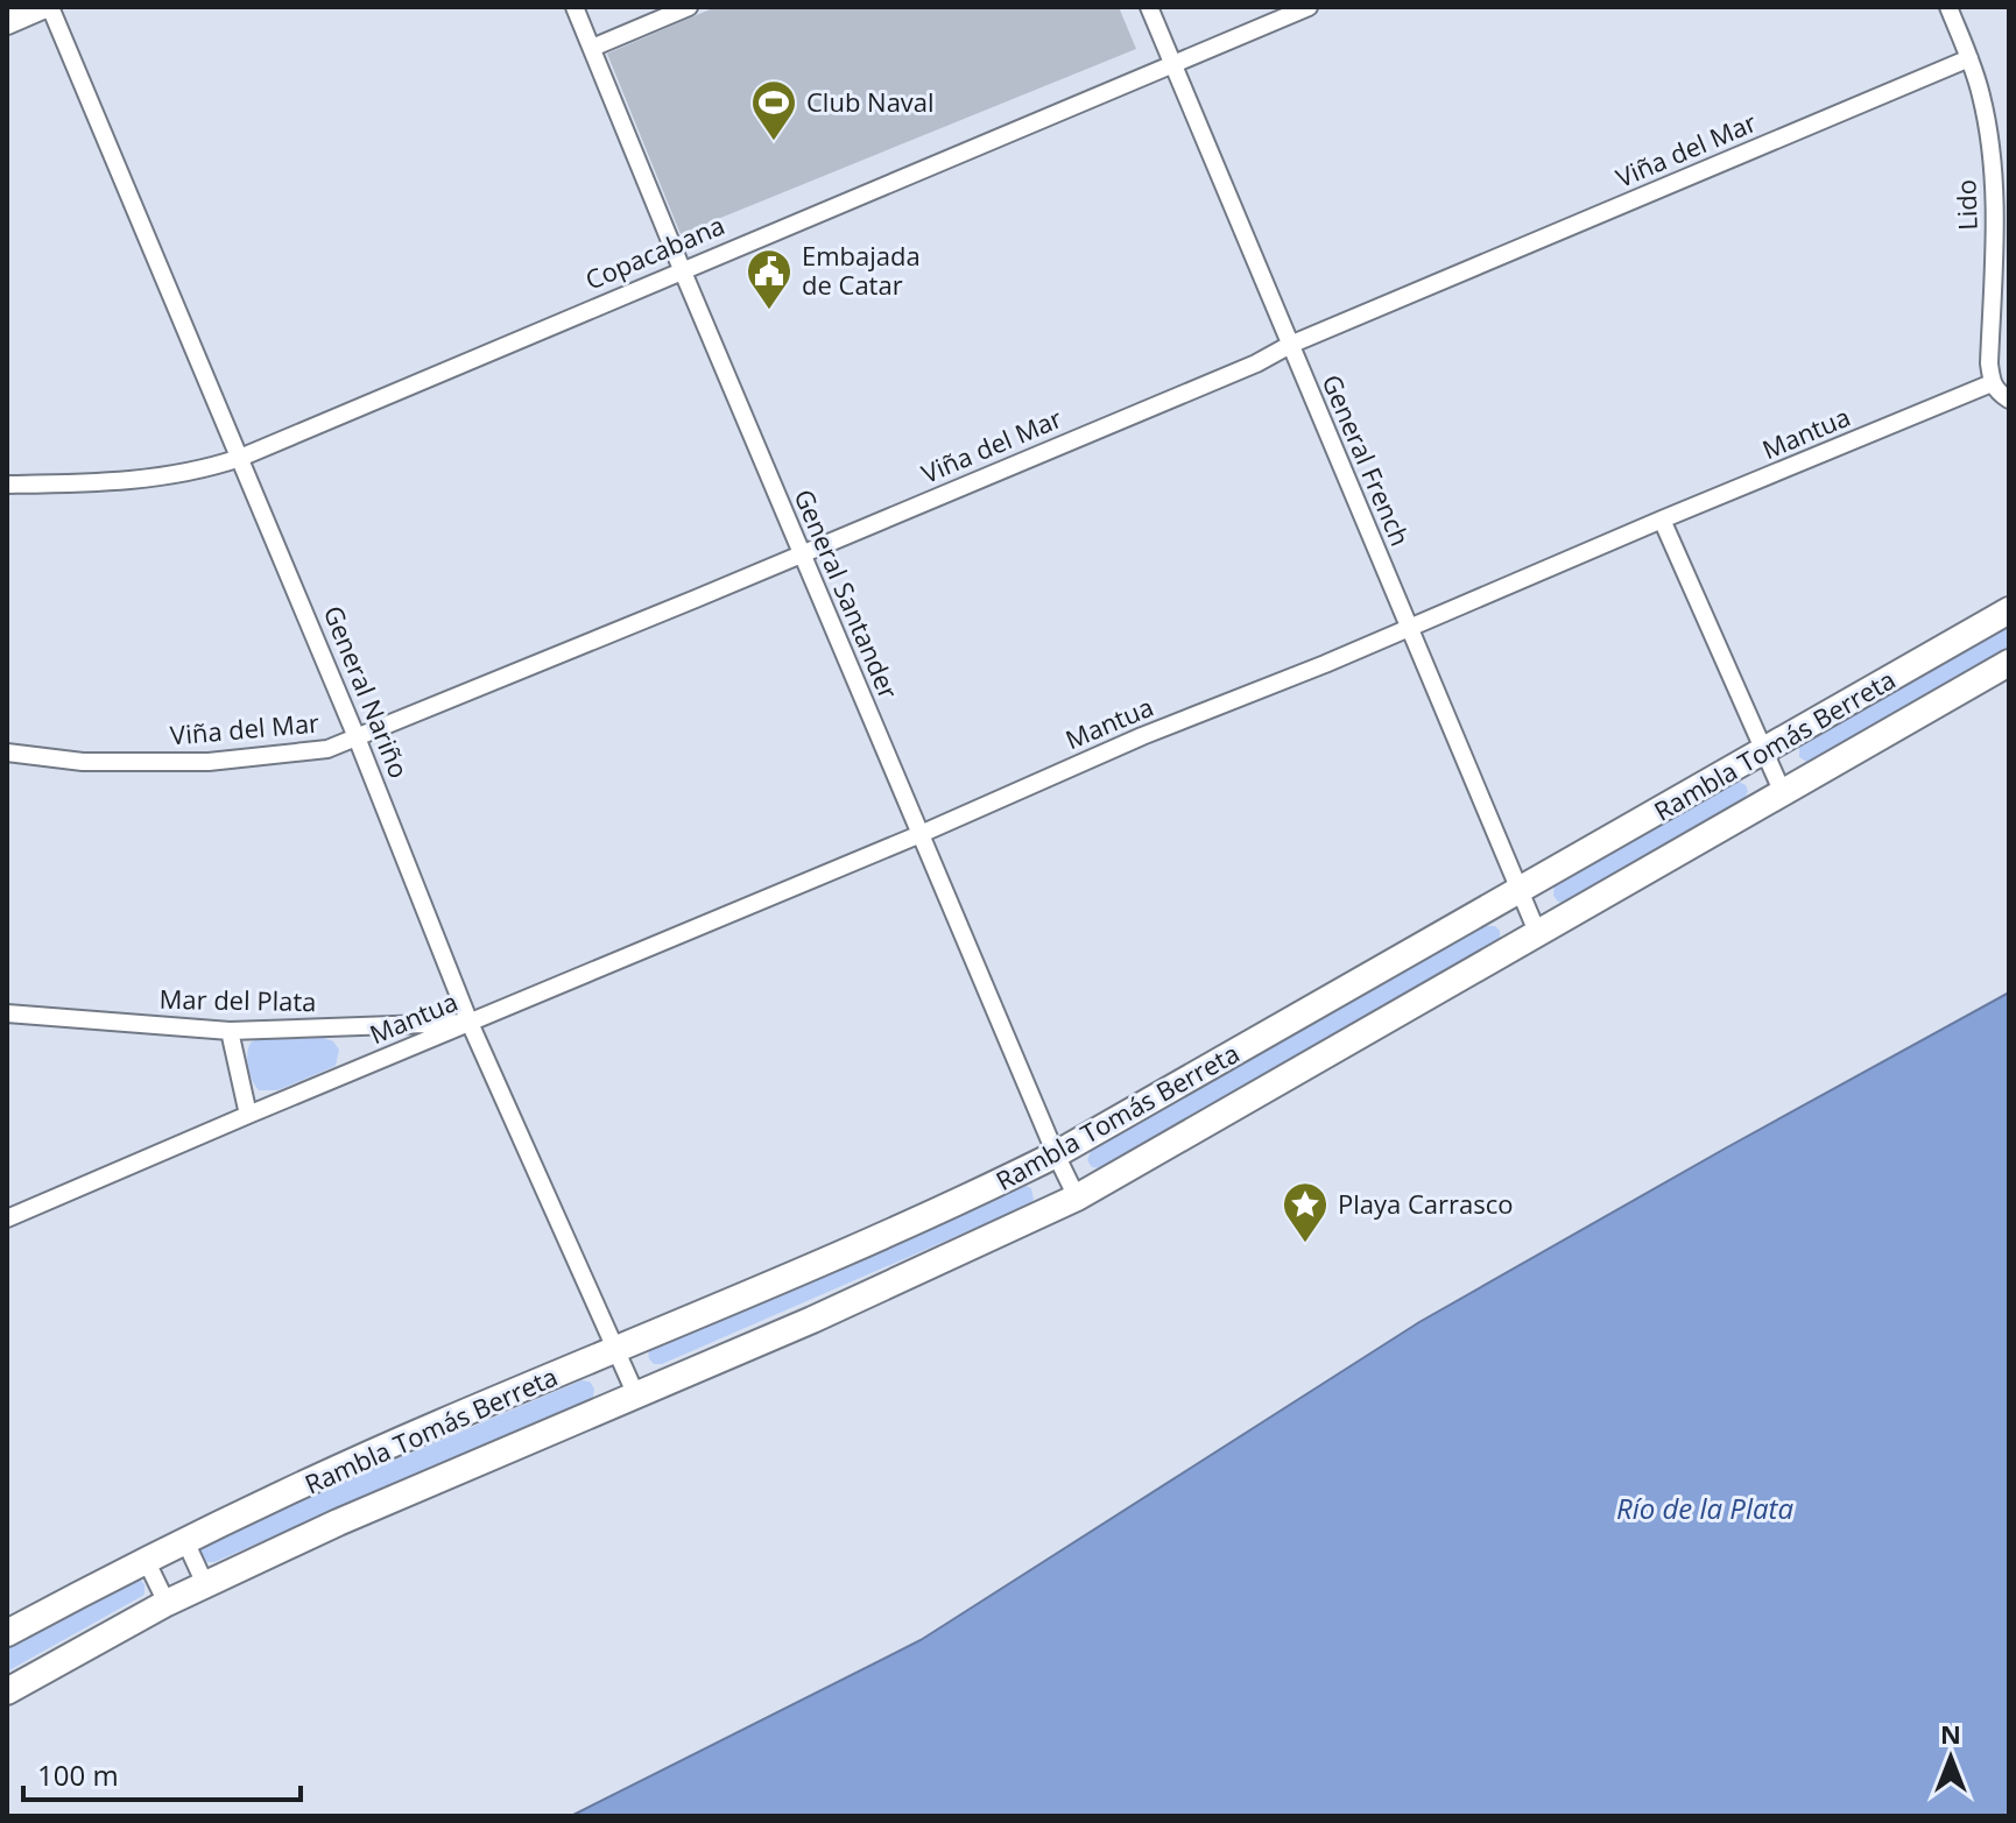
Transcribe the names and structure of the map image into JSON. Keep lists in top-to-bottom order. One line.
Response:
{"streets":{"main road":["Rambla Tomás Berreta"],"street":["Viña del Mar","Lido","Copacabana","Mantua","General French","General Santander","General Nariño","Mar del Plata"]},"crossings":[["Viña del Mar","Lido"],["Viña del Mar","General French"],["Viña del Mar","General Santander"],["Viña del Mar","General Nariño"],["Lido","Mantua"],["Copacabana","General French"],["Copacabana","General Santander"],["Copacabana","General Nariño"],["Mantua","General French"],["Mantua","General Santander"],["Mantua","General Nariño"],["Mantua","Mar del Plata"],["General French","Rambla Tomás Berreta"],["General Santander","Rambla Tomás Berreta"],["General Nariño","Rambla Tomás Berreta"],["General Nariño","Mar del Plata"]],"water":["Río de la Plata"],"places":{"sports":["Club Naval"],"public building":["Embajada de Catar"],"place":["Playa Carrasco"]},"scale_bar":"100 m","north":"top"}
